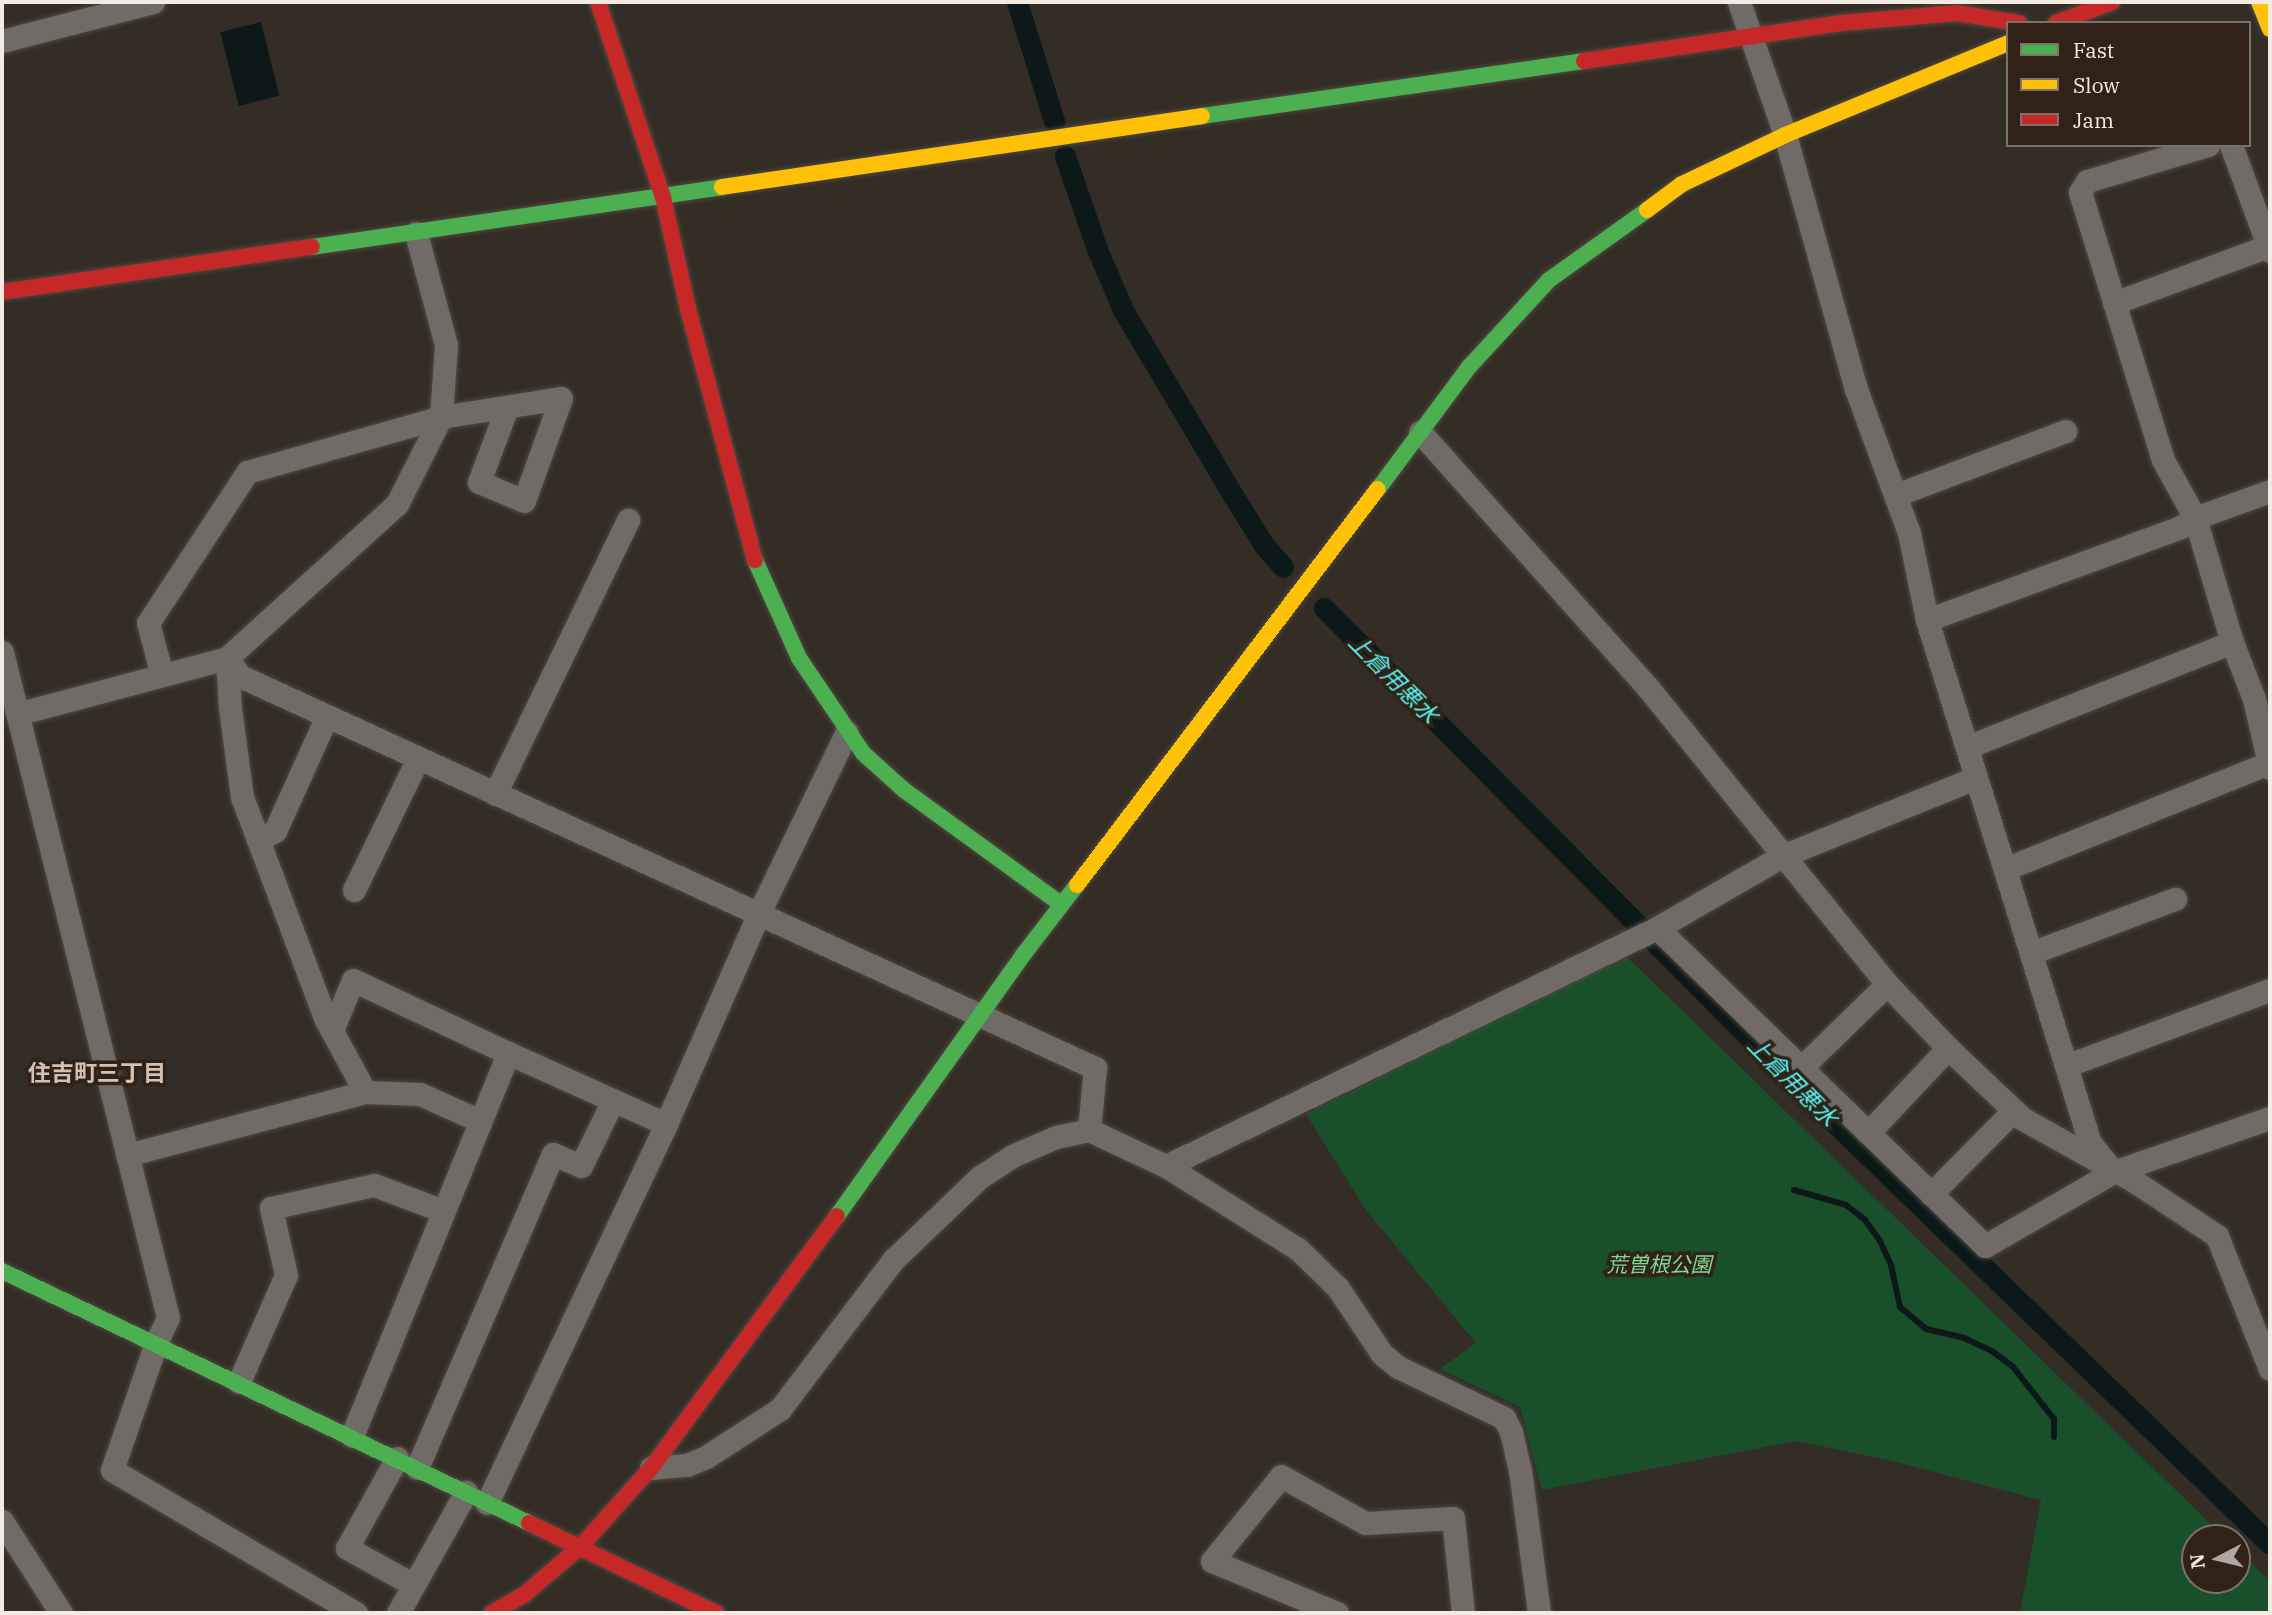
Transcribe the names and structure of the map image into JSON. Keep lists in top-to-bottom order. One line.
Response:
{"districts":["住吉町三丁目"],"water":["上倉用悪水"],"parks":["荒曽根公園"],"legend":["Fast","Slow","Jam"],"north":"left"}
